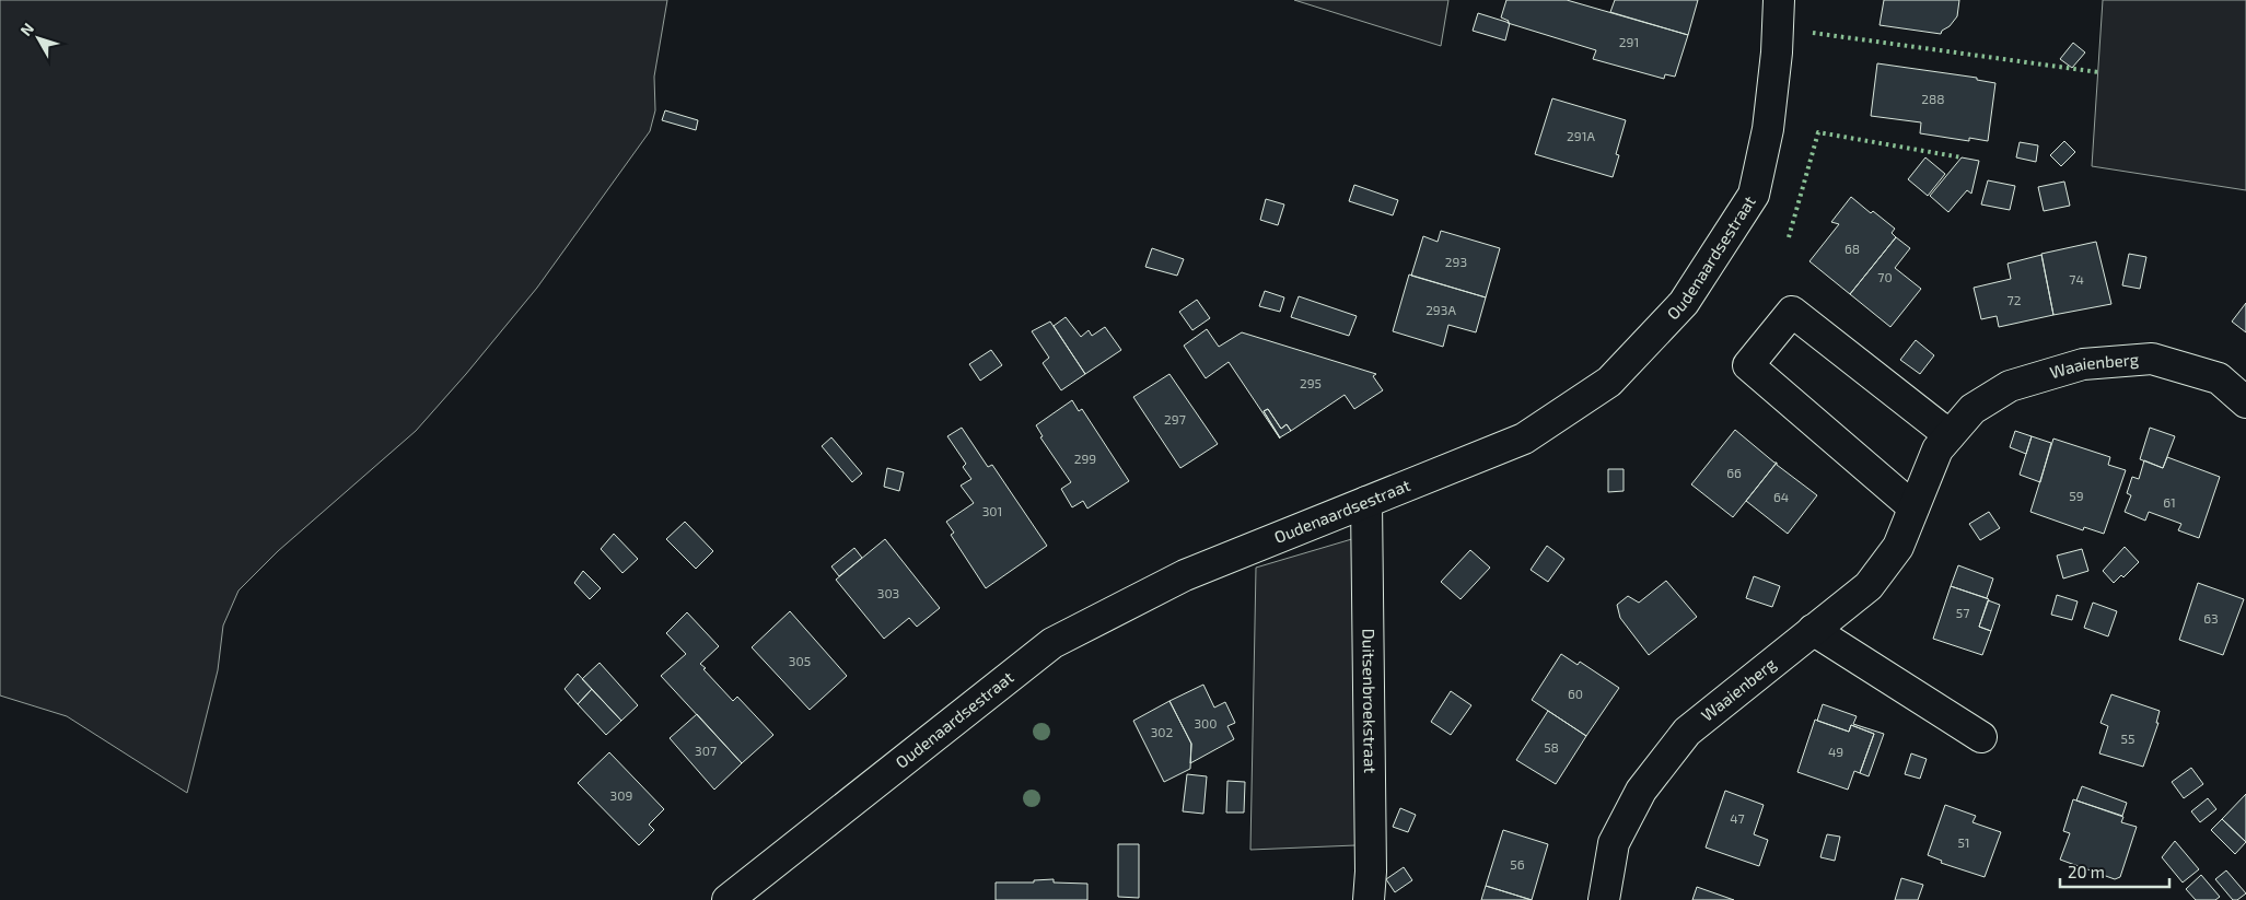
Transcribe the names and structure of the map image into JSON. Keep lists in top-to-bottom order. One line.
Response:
{"streets":{"street":["Oudenaardsestraat","Waaienberg","Duitsenbroekstraat"]},"crossings":[["Oudenaardsestraat","Duitsenbroekstraat"]],"house_numbers":["291","288","291A","68","293","70","74","72","293A","295","297","299","66","59","64","61","301","303","57","63","305","60","300","302","55","58","307","49","309","47","51","56"],"scale_bar":"20 m","north":"top left"}
